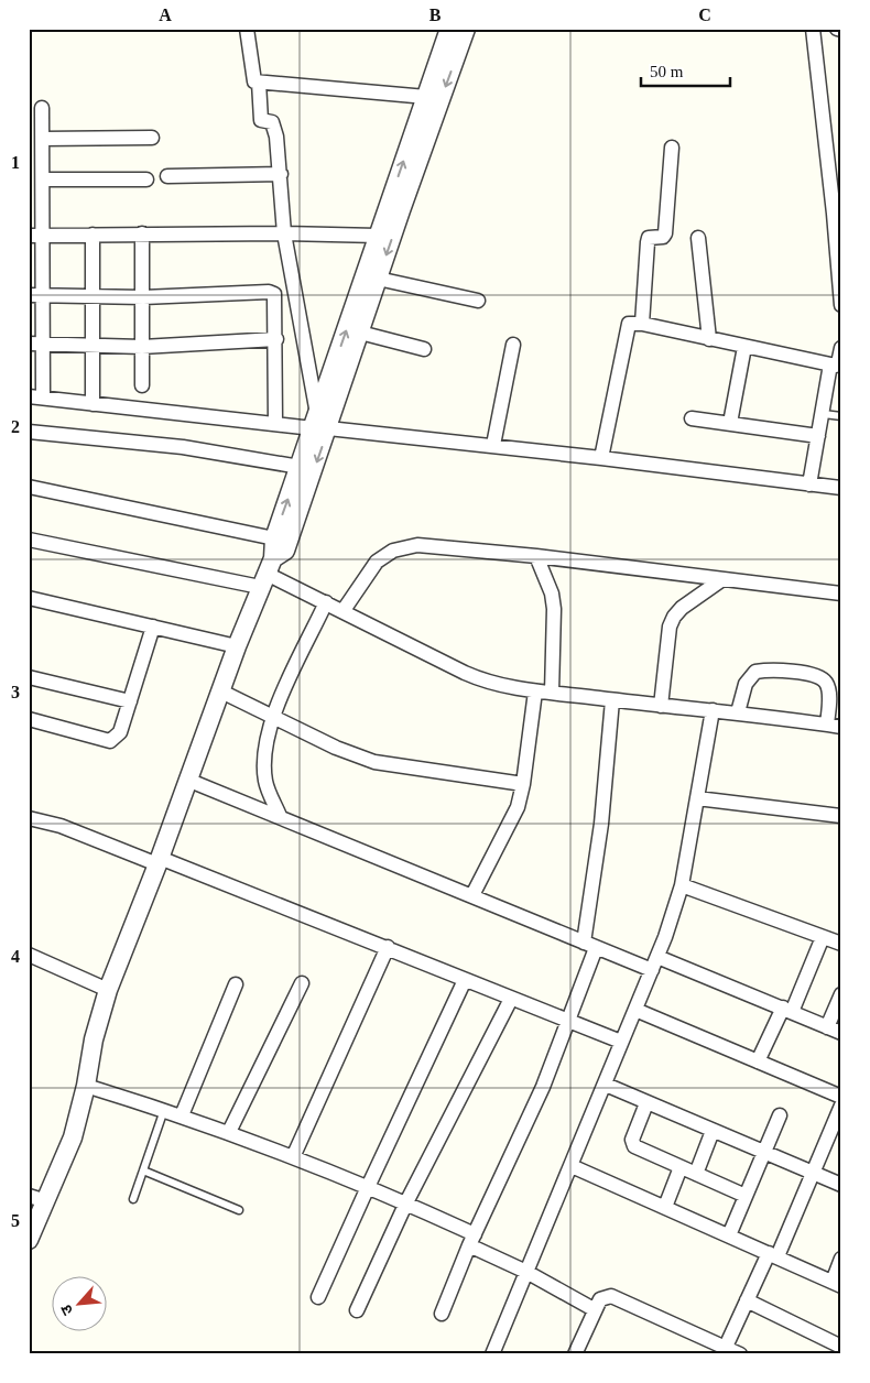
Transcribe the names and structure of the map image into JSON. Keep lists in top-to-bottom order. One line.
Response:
{"scale_bar":"50 m","north":"bottom left","grid":{"columns":["A","B","C"],"rows":["1","2","3","4","5"]}}
